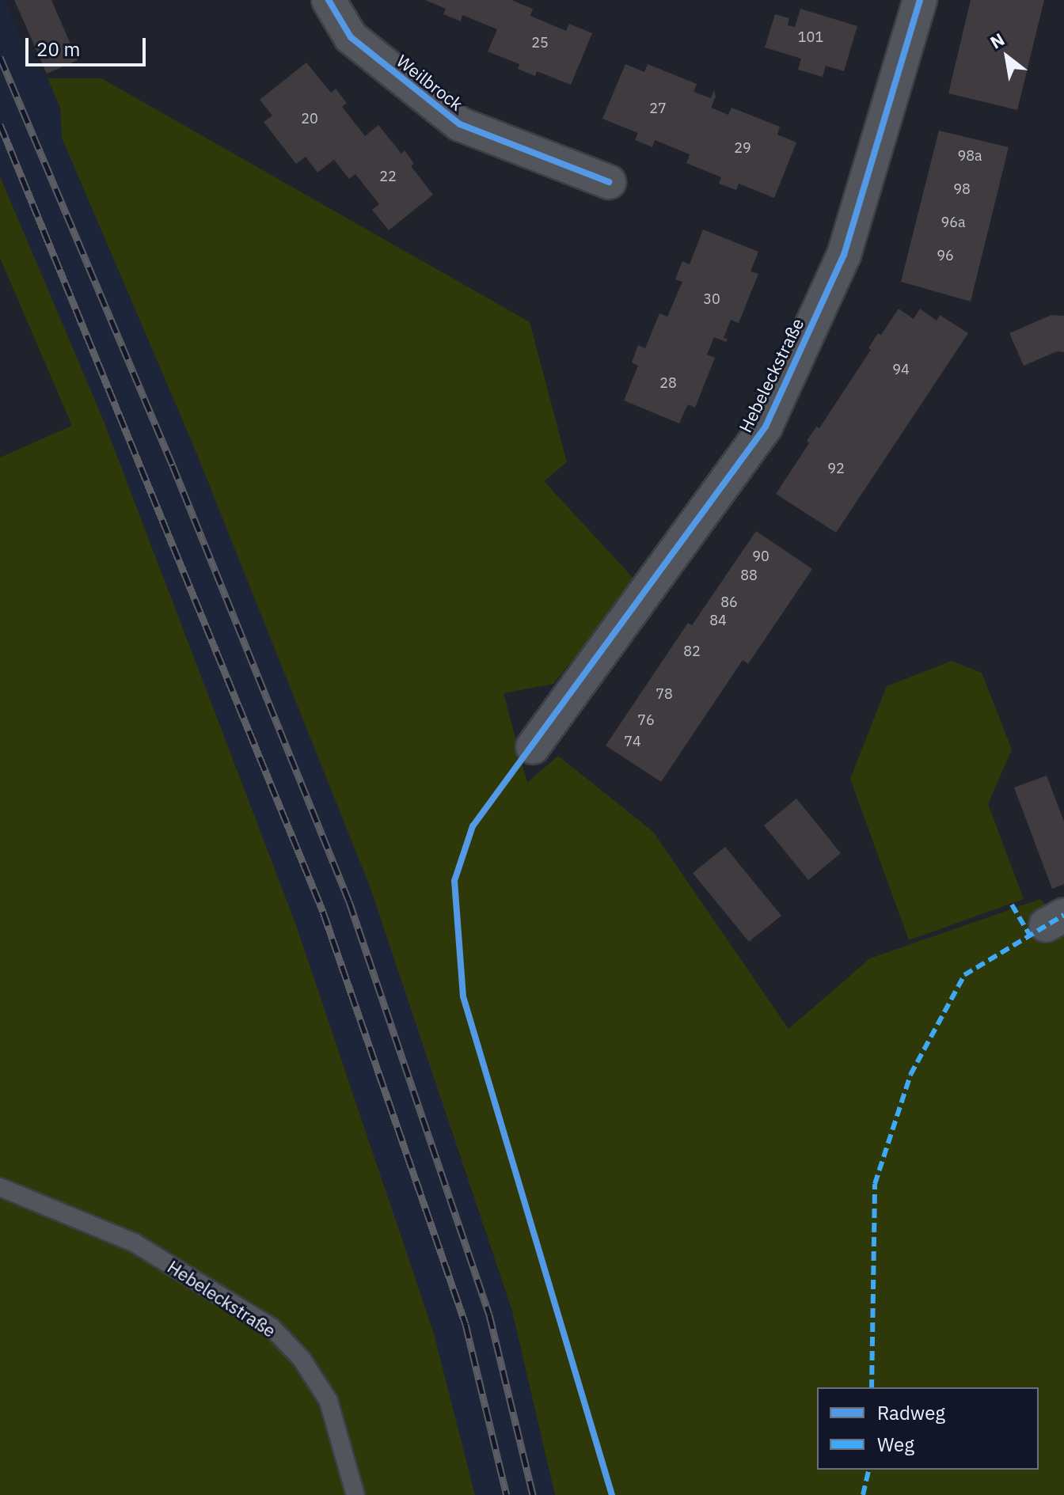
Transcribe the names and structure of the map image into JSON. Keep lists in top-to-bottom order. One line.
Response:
{"streets":{"street":["Weilbrock","Hebeleckstraße"]},"house_numbers":["101","25","27","20","29","98a","22","98","96a","96","30","94","28","92","90","88","86","84","82","78","76","74"],"legend":["Radweg","Weg"],"scale_bar":"20 m","north":"top left"}
